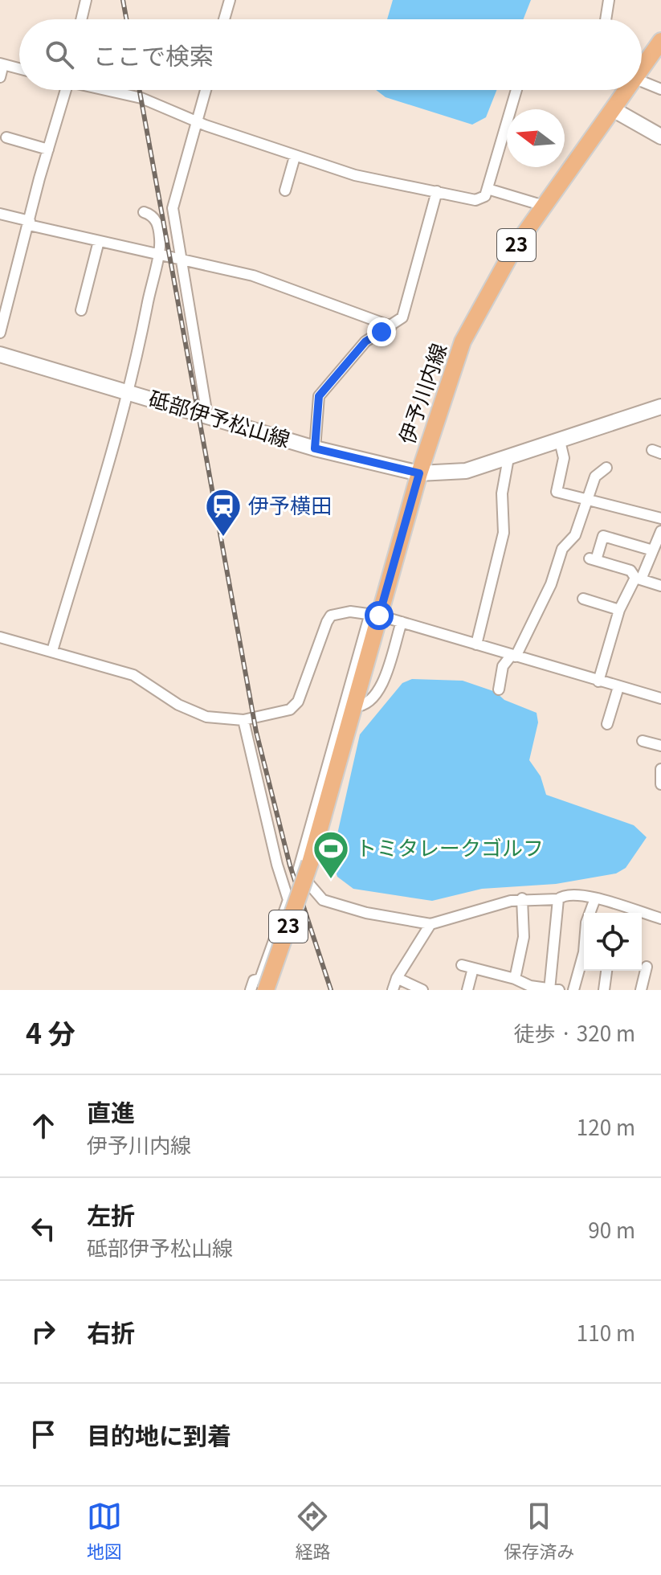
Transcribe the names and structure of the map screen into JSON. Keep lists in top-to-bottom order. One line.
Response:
{"streets":{"main road":["23","伊予川内線","砥部伊予松山線"]},"crossings":[["伊予川内線","砥部伊予松山線"]],"places":{"station":["伊予横田"],"sports":["トミタレークゴルフ"]},"north":"left","page":{"search":"ここで検索","heading":["4 分","徒歩 · 320 m"],"list":[["直進","伊予川内線","120 m"],["左折","砥部伊予松山線","90 m"],["右折","110 m"],"目的地に到着"],"nav":["地図","経路","保存済み"]}}
